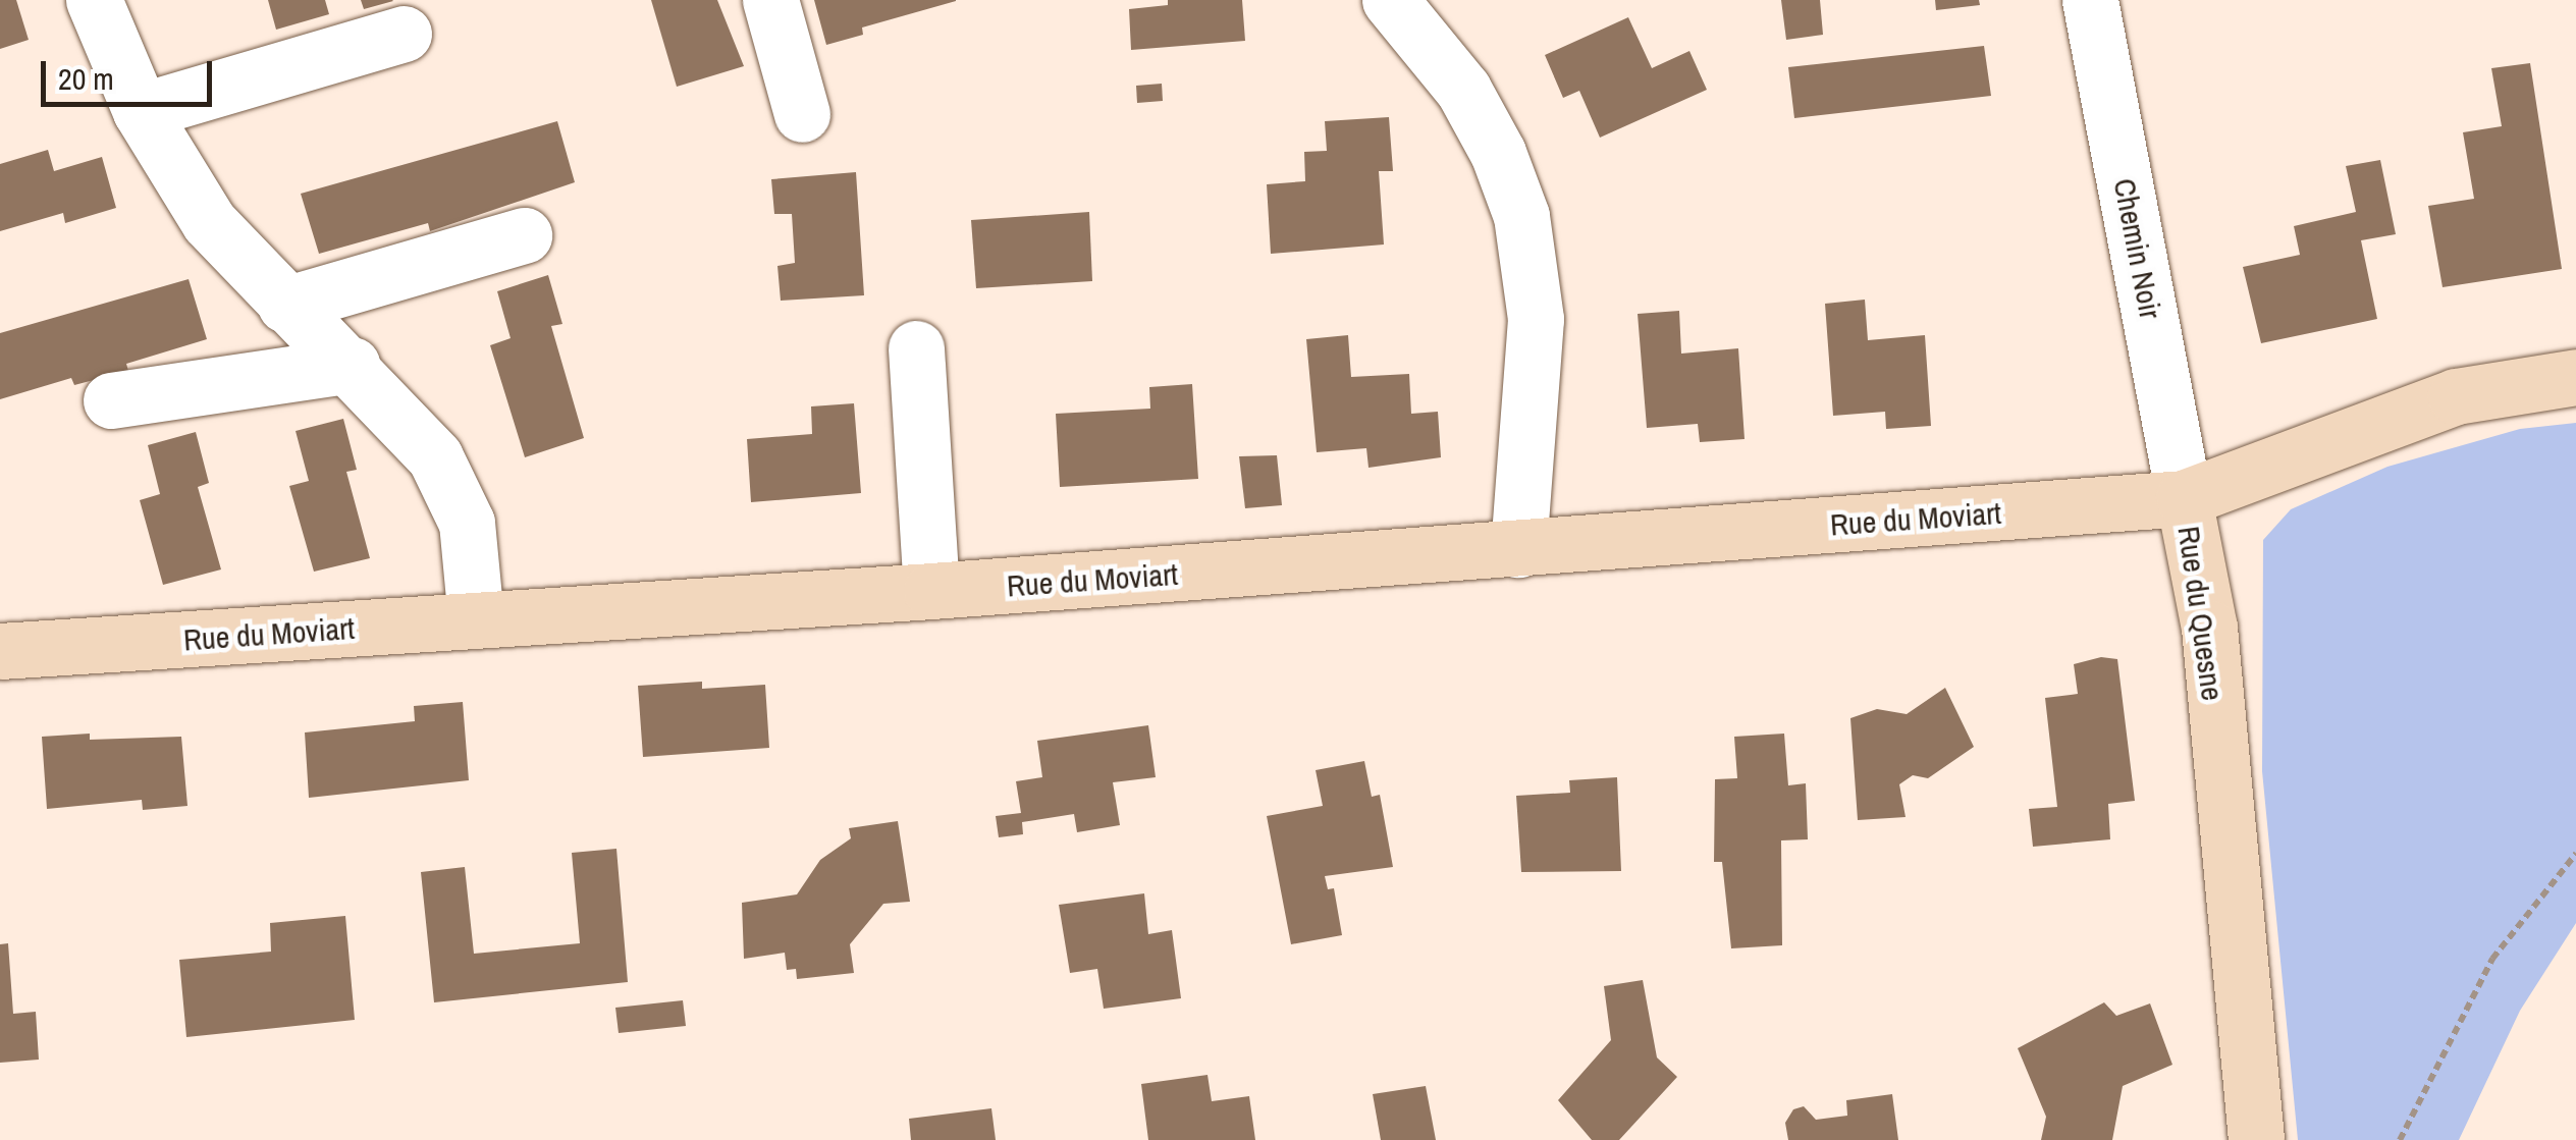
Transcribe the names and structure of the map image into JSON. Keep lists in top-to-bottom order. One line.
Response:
{"streets":{"street":["Chemin Noir","Rue du Moviart","Rue du Quesne"]},"crossings":[["Chemin Noir","Rue du Moviart"],["Chemin Noir","Rue du Quesne"],["Rue du Moviart","Rue du Quesne"]],"scale_bar":"20 m"}
